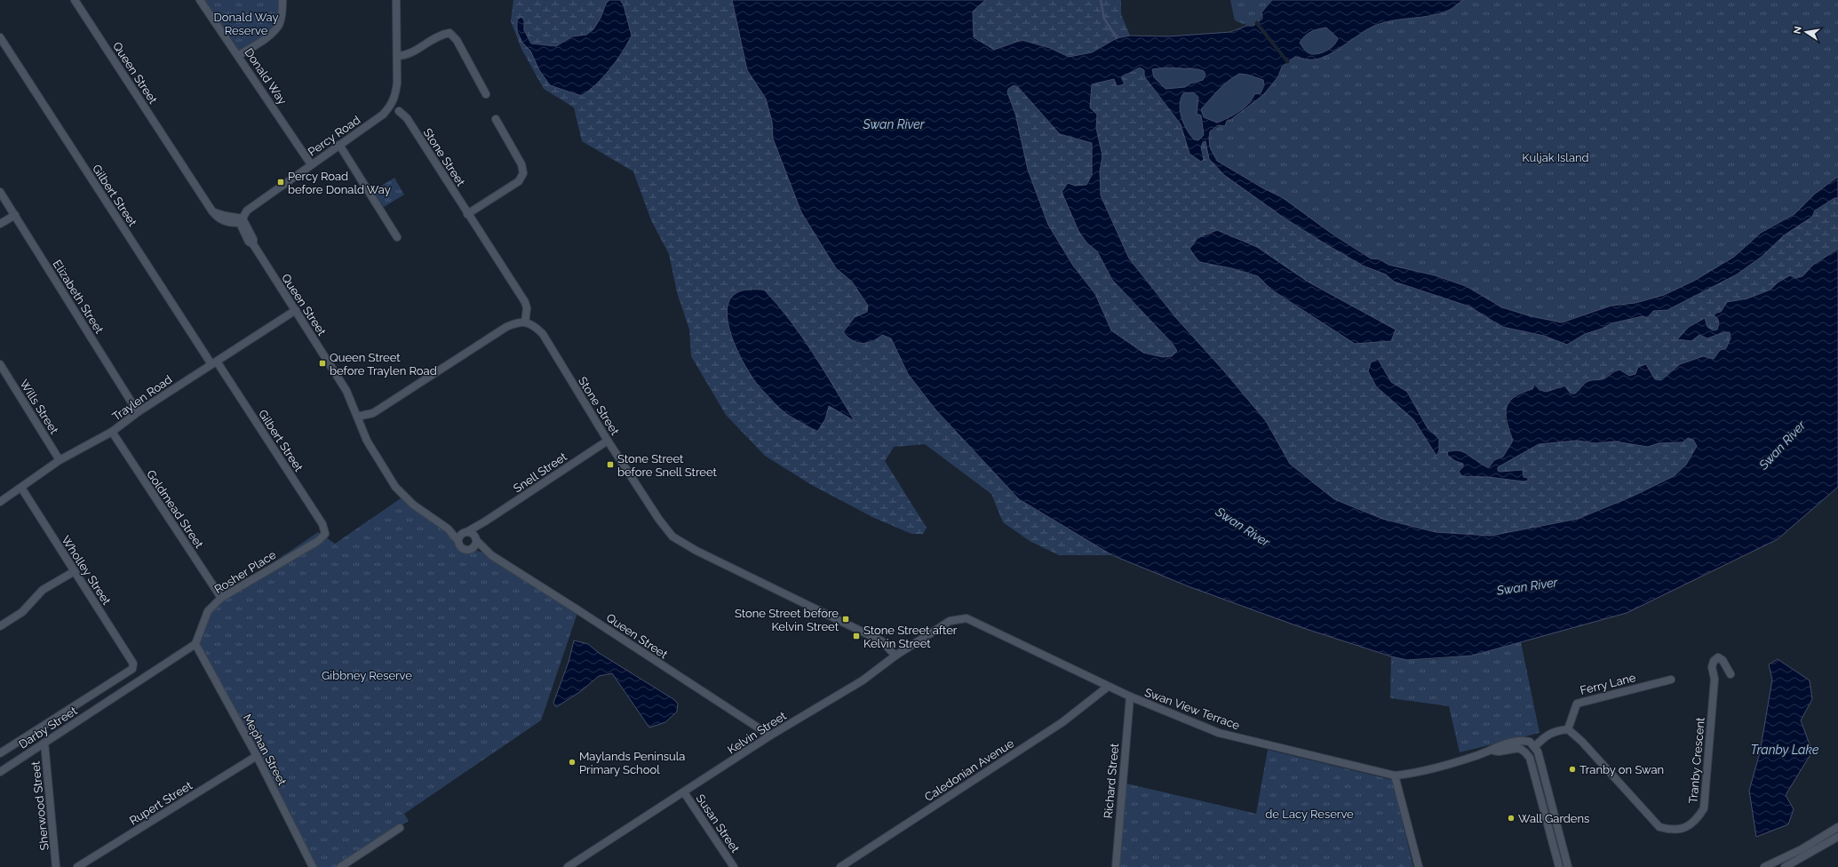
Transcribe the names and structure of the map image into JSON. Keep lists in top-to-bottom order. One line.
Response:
{"streets":{"street":["Queen Street","Donald Way","Percy Road","Stone Street","Gilbert Street","Elizabeth Street","Traylen Road","Wills Street","Snell Street","Goldmead Street","Wholley Street","Rosher Place","Ferry Lane","Swan View Terrace","Darby Street","Kelvin Street","Mephan Street","Tranby Crescent","Caledonian Avenue","Richard Street","Rupert Street","Sherwood Street","Susan Street"]},"crossings":[["Queen Street","Percy Road"],["Queen Street","Traylen Road"],["Queen Street","Snell Street"],["Queen Street","Kelvin Street"],["Donald Way","Percy Road"],["Stone Street","Snell Street"],["Stone Street","Kelvin Street"],["Gilbert Street","Traylen Road"],["Gilbert Street","Rosher Place"],["Elizabeth Street","Traylen Road"],["Traylen Road","Wills Street"],["Traylen Road","Goldmead Street"],["Traylen Road","Wholley Street"],["Goldmead Street","Rosher Place"],["Wholley Street","Darby Street"],["Rosher Place","Darby Street"],["Rosher Place","Mephan Street"],["Ferry Lane","Tranby Crescent"],["Swan View Terrace","Kelvin Street"],["Swan View Terrace","Caledonian Avenue"],["Swan View Terrace","Richard Street"],["Darby Street","Mephan Street"],["Darby Street","Sherwood Street"],["Kelvin Street","Susan Street"],["Mephan Street","Rupert Street"]],"water":["Swan River","Tranby Lake"],"parks":["Donald Way Reserve","Kuljak Island","Gibbney Reserve","de Lacy Reserve"],"places":{"transit":["Percy Road before Donald Way","Queen Street before Traylen Road","Stone Street before Snell Street","Stone Street before Kelvin Street","Stone Street after Kelvin Street"],"other":["Maylands Peninsula Primary School","Tranby on Swan","Wall Gardens"]},"north":"left"}
